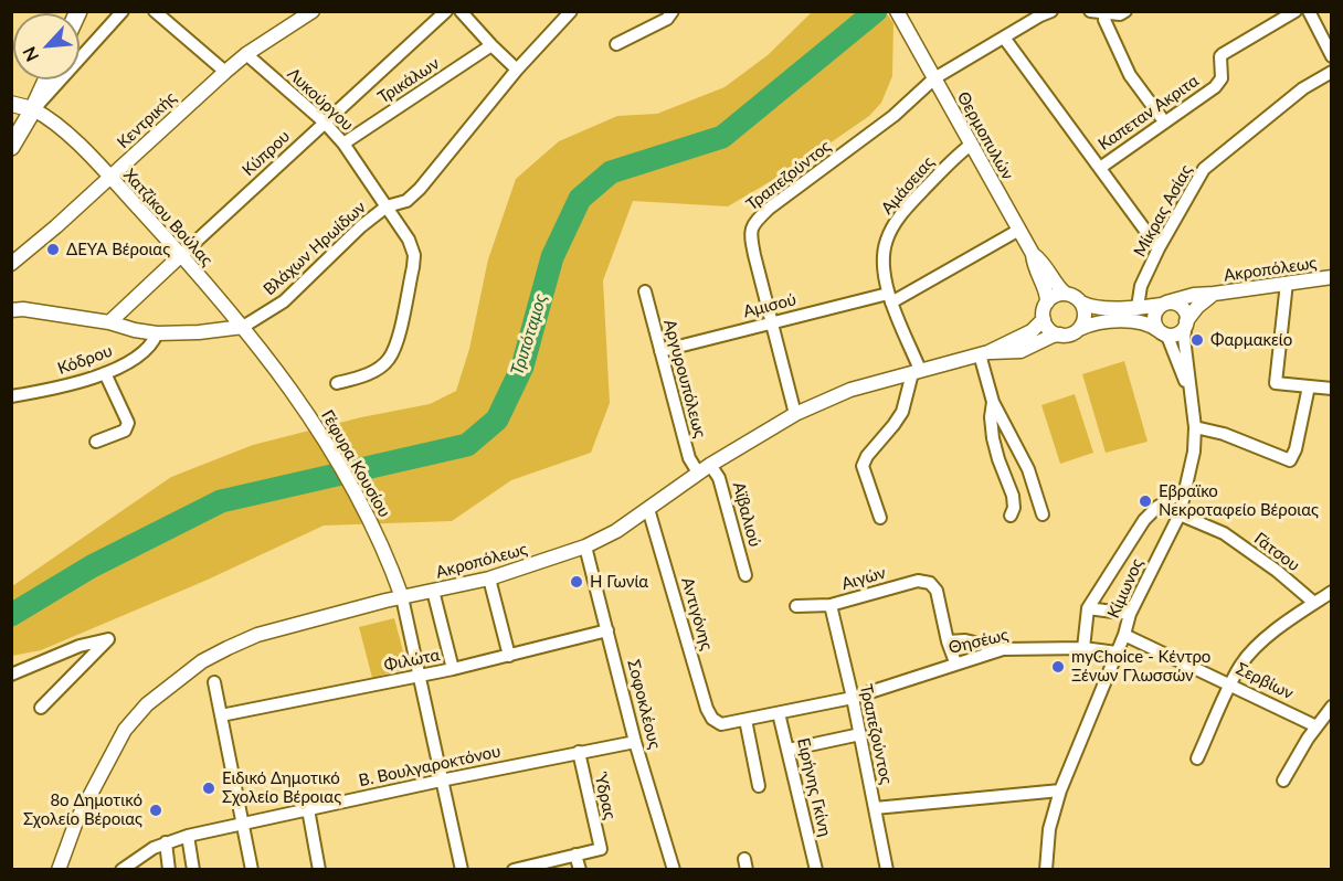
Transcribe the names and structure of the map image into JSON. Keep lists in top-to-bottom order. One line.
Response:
{"streets":{"street":["Τρικάλων","Λυκούργου","Καπεταν Ακριτα","Κεντρικής","Θερμοπυλών","Κύπρου","Τραπεζούντος","Αμάσειας","Μίκρας Ασίας","Χατζίκου Βούλας","Βλάχων Ηρωίδων","Ακροπόλεως","Αμισού","Κόδρου","Αργυρουπόλεως","Γέφυρα Κουσίου","Αϊβαλιού","Γάτσου","Αιγών","Κίμωνος","Αντιγόνης","Θησέως","Φιλώτα","Σερβίων","Σοφοκλέους","Β. Βουλγαροκτόνου","Ειρήνης Γκίνη","Ύδρας"]},"crossings":[["Τρικάλων","Λυκούργου"],["Λυκούργου","Κεντρικής"],["Λυκούργου","Κύπρου"],["Λυκούργου","Βλάχων Ηρωίδων"],["Κεντρικής","Χατζίκου Βούλας"],["Θερμοπυλών","Τραπεζούντος"],["Θερμοπυλών","Αμάσειας"],["Θερμοπυλών","Ακροπόλεως"],["Θερμοπυλών","Αμισού"],["Κύπρου","Χατζίκου Βούλας"],["Κύπρου","Βλάχων Ηρωίδων"],["Τραπεζούντος","Ακροπόλεως"],["Τραπεζούντος","Αμισού"],["Τραπεζούντος","Αιγών"],["Τραπεζούντος","Θησέως"],["Αμάσειας","Ακροπόλεως"],["Αμάσειας","Αμισού"],["Μίκρας Ασίας","Ακροπόλεως"],["Χατζίκου Βούλας","Βλάχων Ηρωίδων"],["Χατζίκου Βούλας","Γέφυρα Κουσίου"],["Βλάχων Ηρωίδων","Κόδρου"],["Ακροπόλεως","Αργυρουπόλεως"],["Ακροπόλεως","Γέφυρα Κουσίου"],["Ακροπόλεως","Αϊβαλιού"],["Ακροπόλεως","Κίμωνος"],["Ακροπόλεως","Αντιγόνης"],["Ακροπόλεως","Σοφοκλέους"],["Αμισού","Αργυρουπόλεως"],["Αργυρουπόλεως","Αϊβαλιού"],["Γάτσου","Κίμωνος"],["Κίμωνος","Θησέως"],["Κίμωνος","Σερβίων"],["Φιλώτα","Σοφοκλέους"],["Σοφοκλέους","Β. Βουλγαροκτόνου"],["Β. Βουλγαροκτόνου","Ύδρας"]],"water":["Τριπόταμος"],"places":["ΔΕΥΑ Βέροιας","Φαρμακείο","Εβραϊκο Νεκροταφείο Βέροιας","Η Γωνία","myChoice - Κέντρο Ξένων Γλωσσών","Ειδικό Δημοτικό Σχολείο Βέροιας","8ο Δημοτικό Σχολείο Βέροιας"],"north":"bottom left"}
